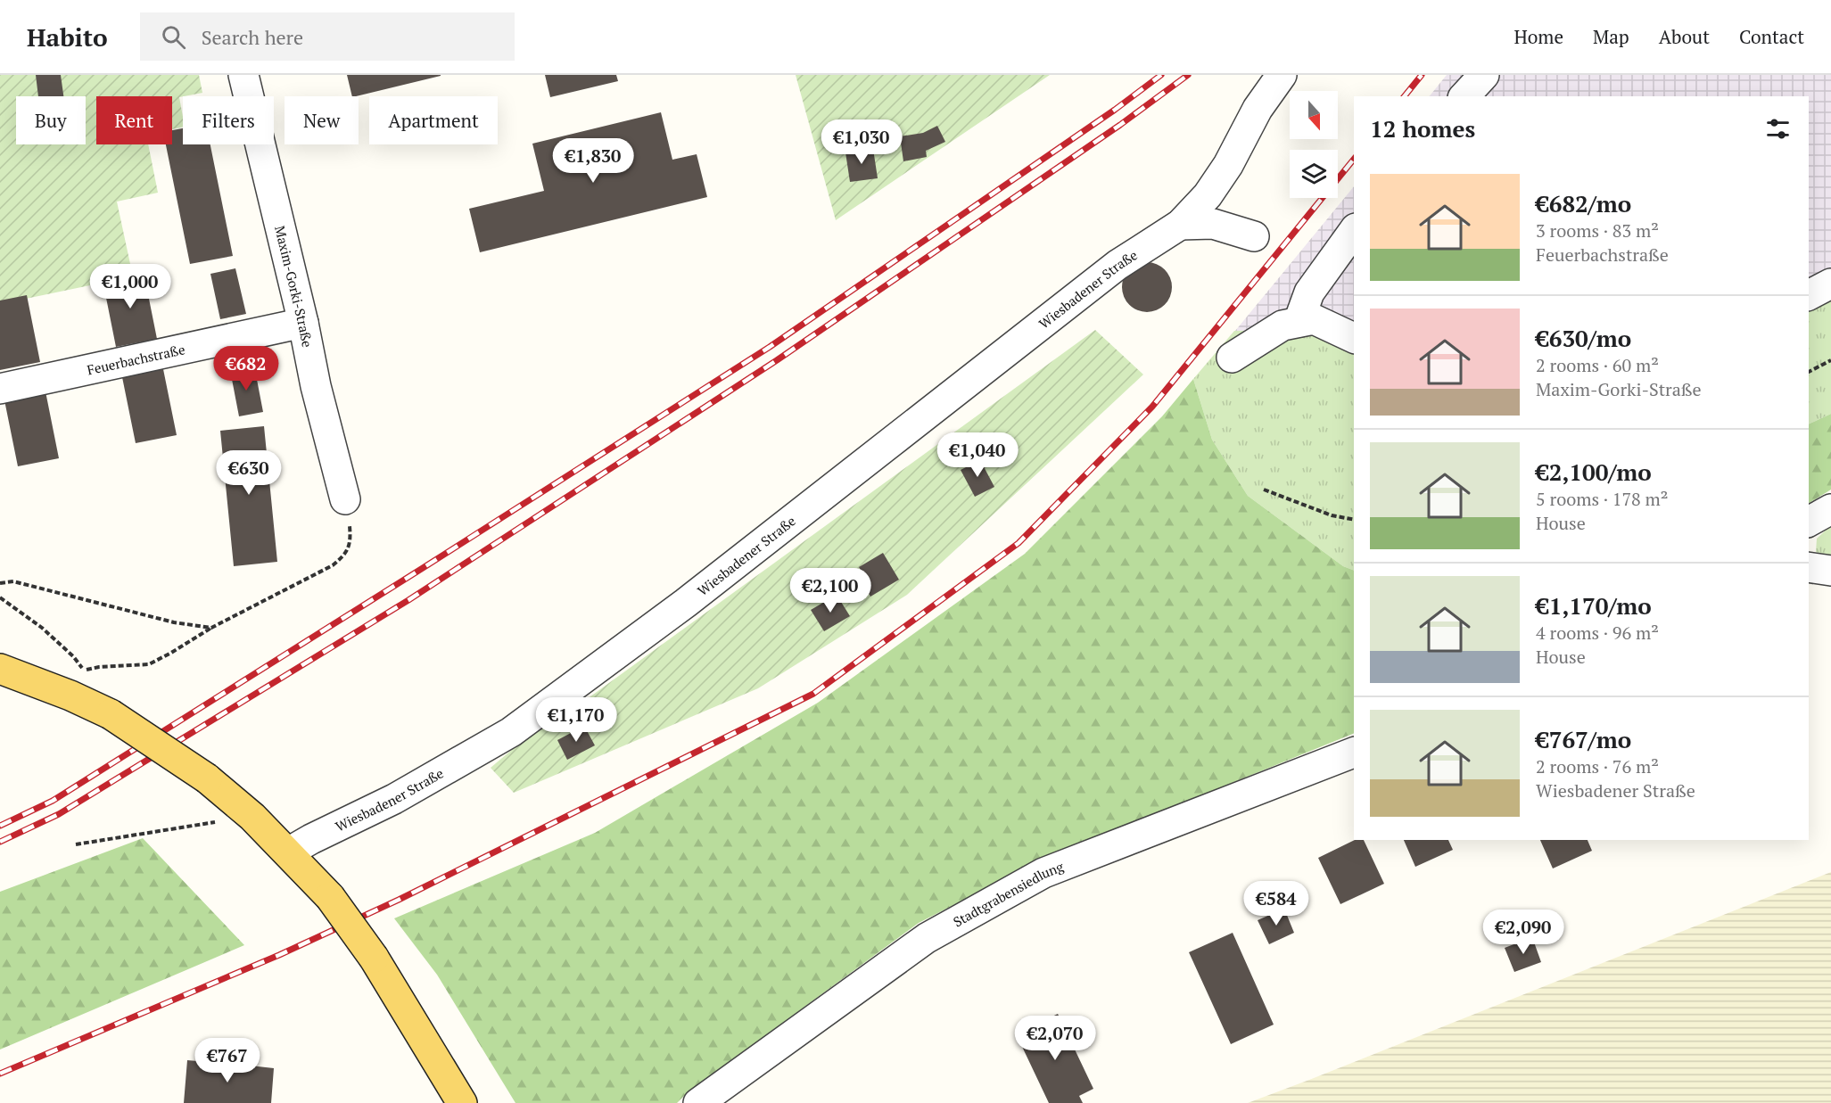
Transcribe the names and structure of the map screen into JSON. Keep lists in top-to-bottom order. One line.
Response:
{"streets":{"street":["Maxim-Gorki-Straße","Wiesbadener Straße","Feuerbachstraße","Stadtgrabensiedlung"]},"crossings":[["Maxim-Gorki-Straße","Feuerbachstraße"]],"north":"bottom","page":{"header":"Habito","search":"Search here","nav":["Home","Map","About","Contact"],"chip":["Buy","Rent","Filters","New","Apartment"],"heading":"12 homes","price":["€1,030","€1,830","€1,000","€682","€1,040","€630","€2,100","€1,170","€584","€2,090","€2,070","€767"],"list":[{"name":"€682/mo","note":"3 rooms · 83 m² · Feuerbachstraße"},{"name":"€630/mo","note":"2 rooms · 60 m² · Maxim-Gorki-Straße"},{"name":"€2,100/mo","note":"5 rooms · 178 m² · House"},{"name":"€1,170/mo","note":"4 rooms · 96 m² · House"},{"name":"€767/mo","note":"2 rooms · 76 m² · Wiesbadener Straße"}]}}
